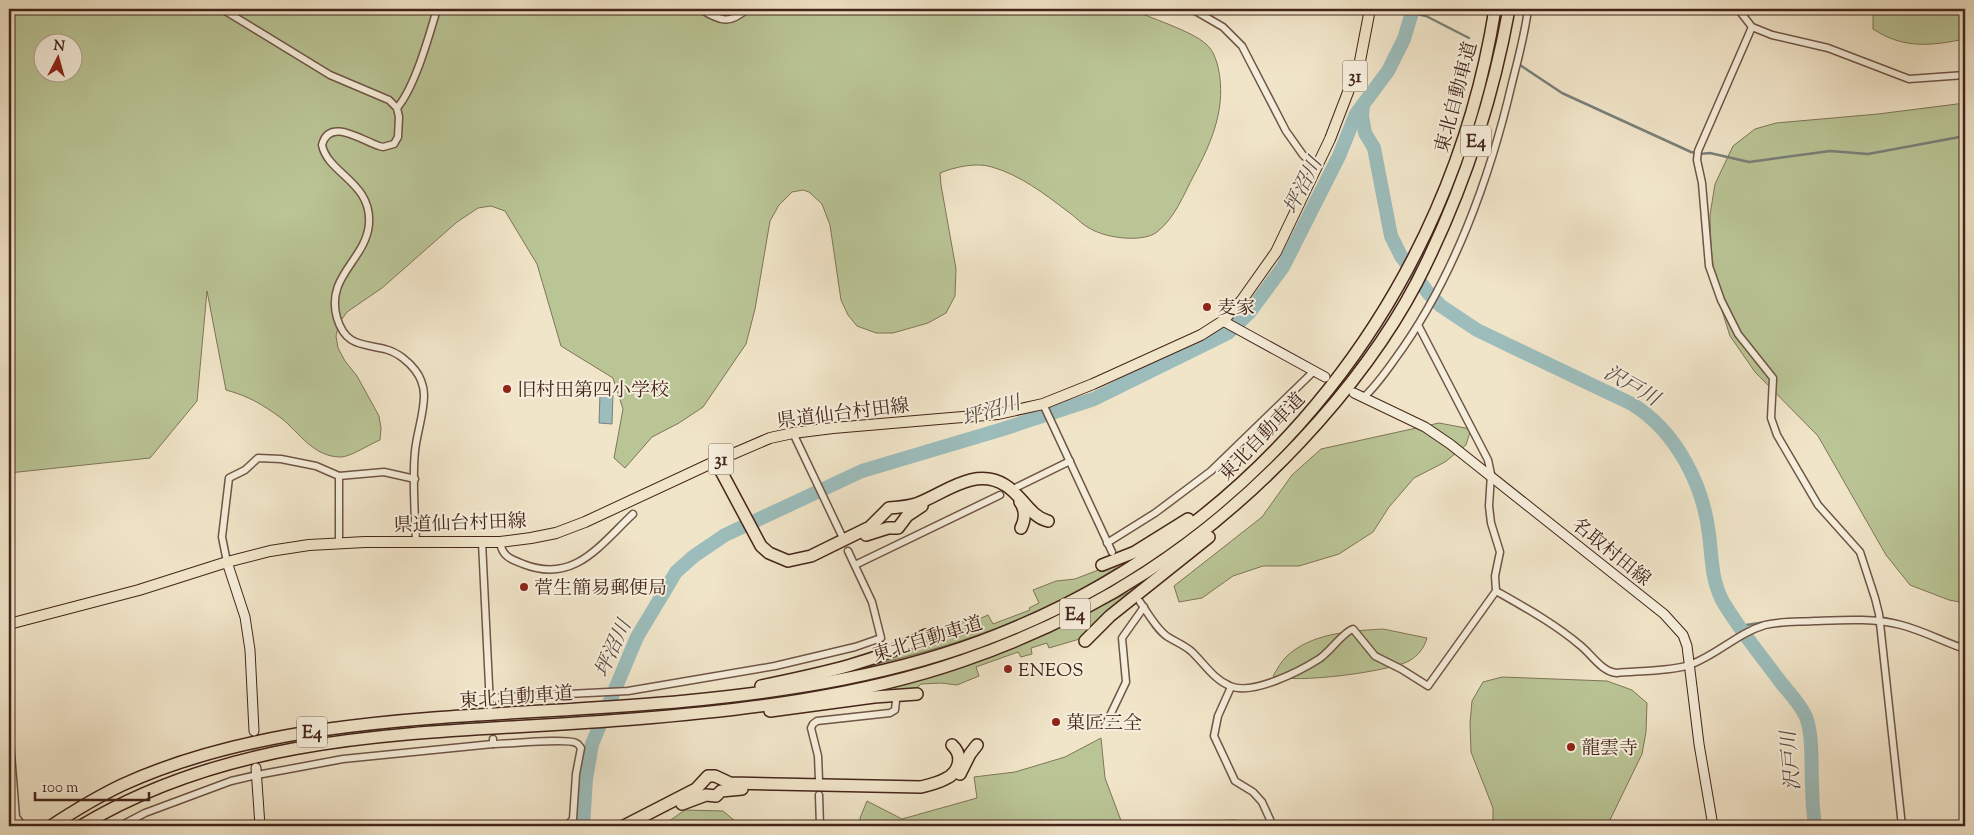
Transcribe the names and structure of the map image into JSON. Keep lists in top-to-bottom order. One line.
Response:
{"streets":{"highway":["東北自動車道","E4"],"main road":["31","県道仙台村田線","名取村田線"]},"water":["坪沼川","沢戸川"],"places":["麦家","旧村田第四小学校","菅生簡易郵便局","ENEOS","菓匠三全","龍雲寺"],"scale_bar":"100 m","north":"top"}
